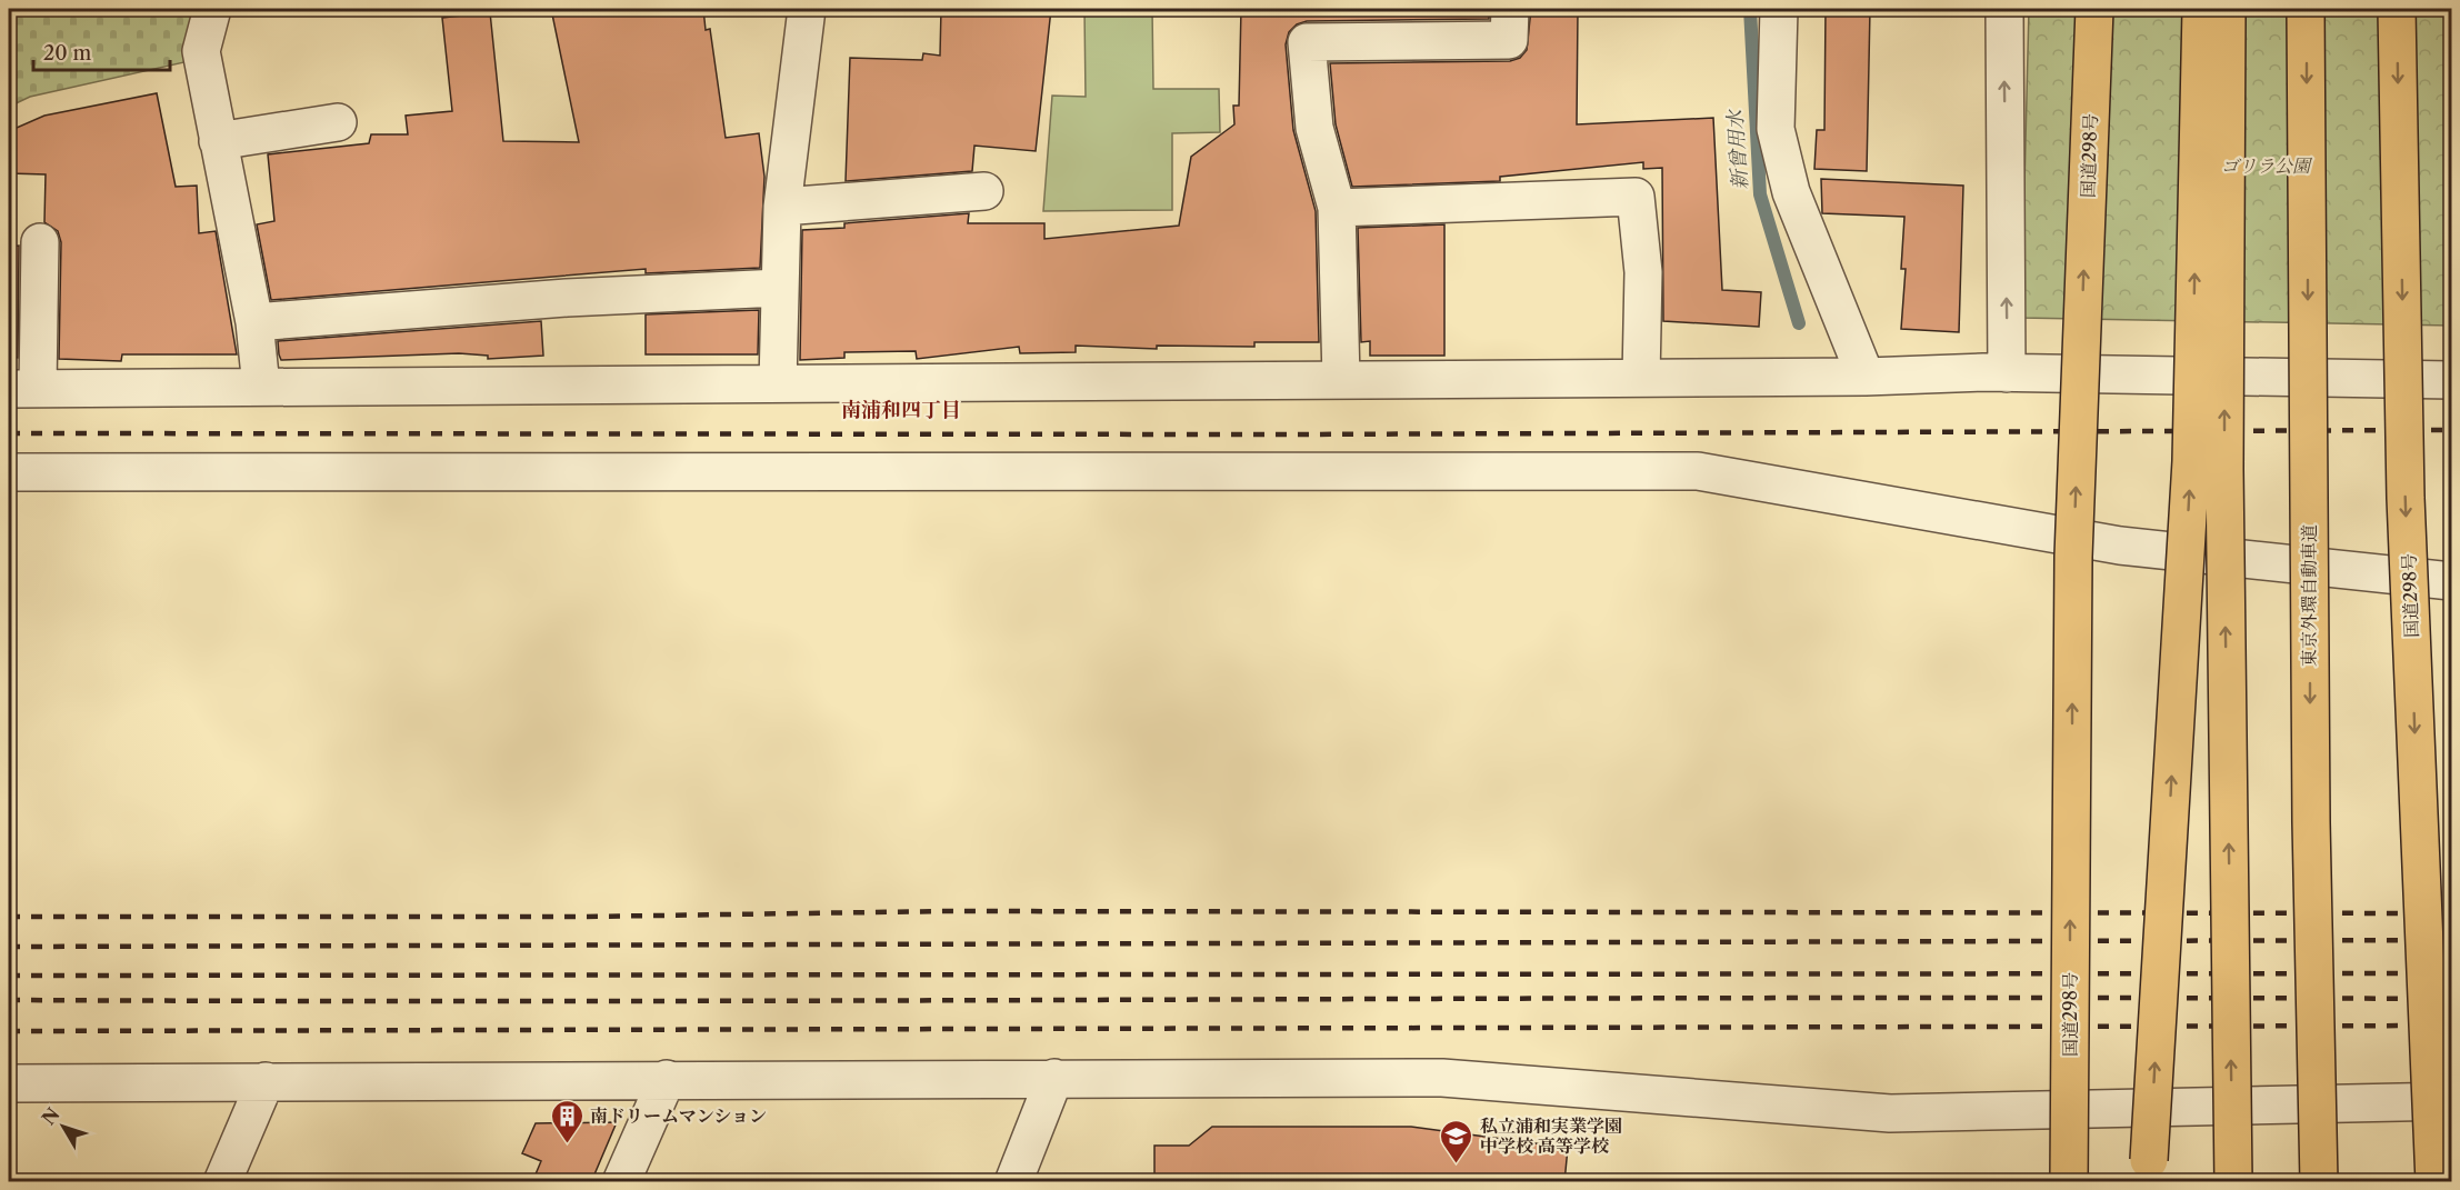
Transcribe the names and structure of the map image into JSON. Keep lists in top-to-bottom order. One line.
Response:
{"streets":{"highway":["国道298号","東京外環自動車道"]},"districts":["南浦和四丁目"],"water":["新曾用水"],"parks":["ゴリラ公園"],"places":{"building":["南ドリームマンション"],"school or university":["私立浦和実業学園 中学校 高等学校"]},"scale_bar":"20 m","north":"top left"}
